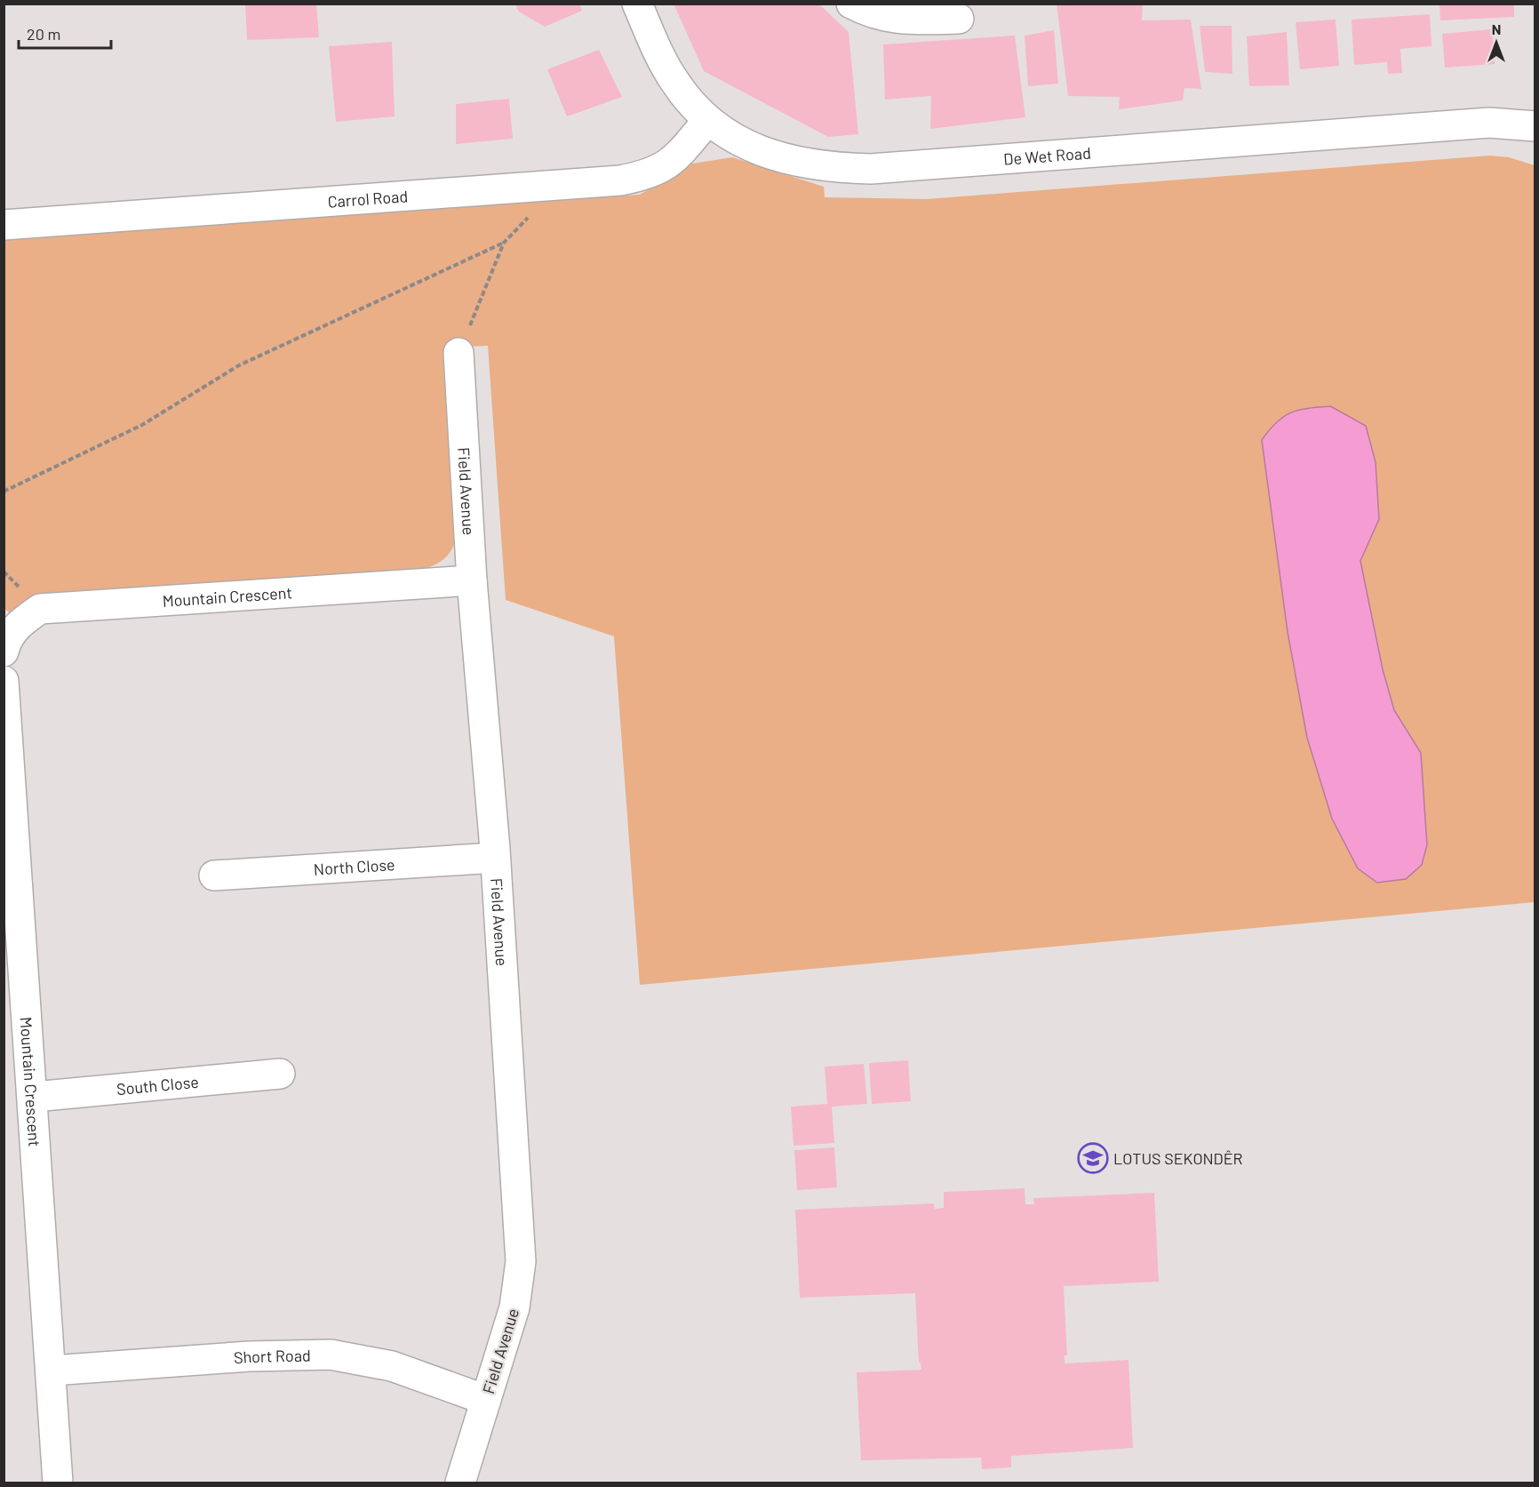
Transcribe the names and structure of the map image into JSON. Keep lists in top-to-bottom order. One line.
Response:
{"streets":{"street":["De Wet Road","Carrol Road","Field Avenue","Mountain Crescent","North Close","South Close","Short Road"]},"crossings":[["De Wet Road","Carrol Road"],["Field Avenue","Mountain Crescent"],["Field Avenue","North Close"],["Field Avenue","Short Road"],["Mountain Crescent","South Close"],["Mountain Crescent","Short Road"]],"places":{"school or university":["LOTUS SEKONDÊR"]},"scale_bar":"20 m","north":"top"}
